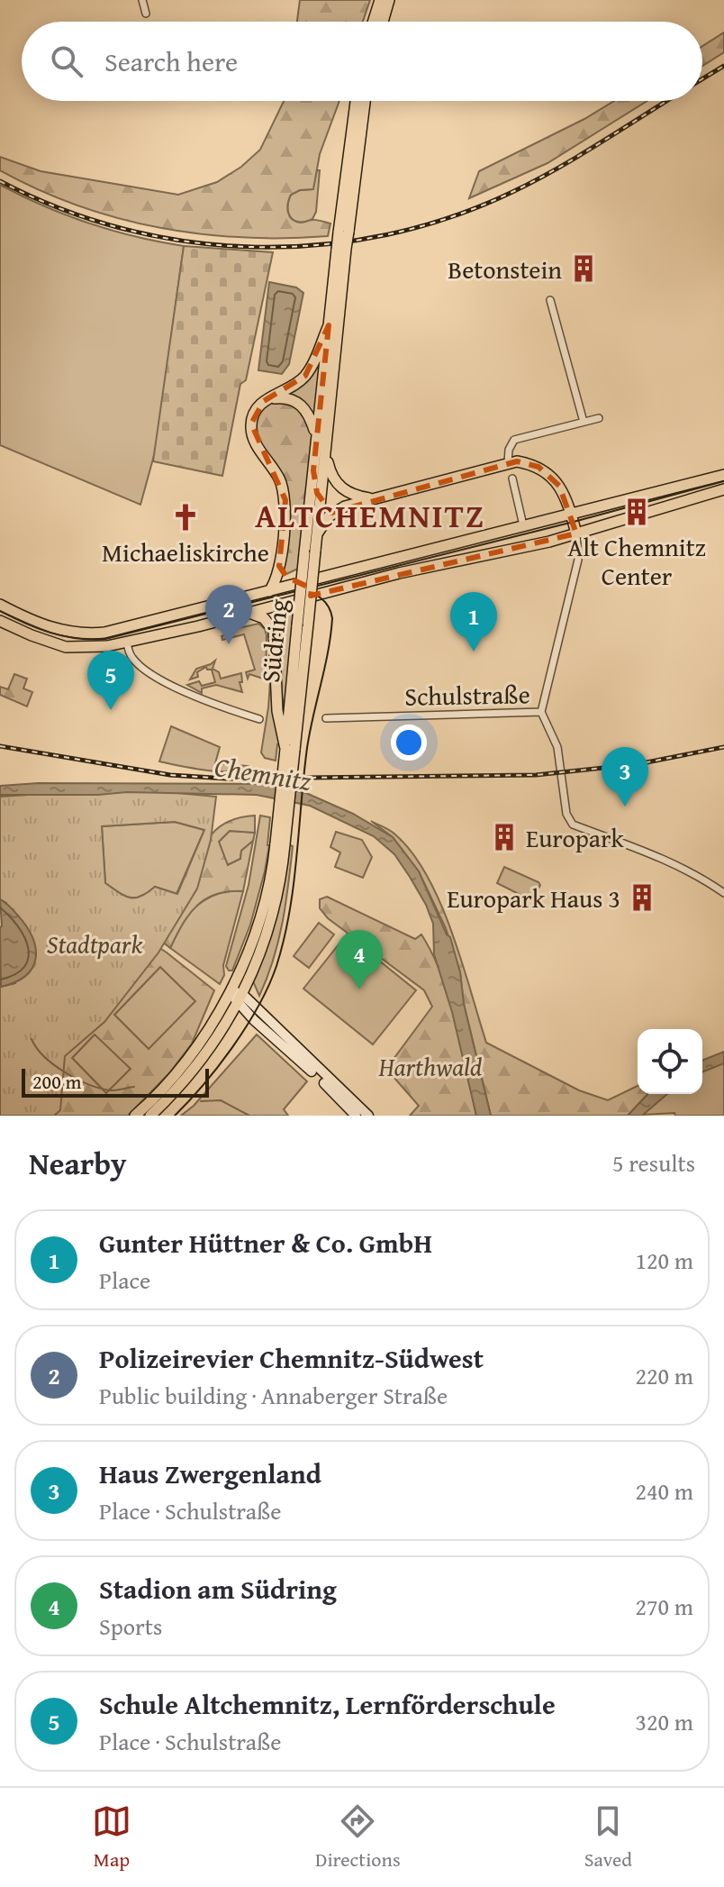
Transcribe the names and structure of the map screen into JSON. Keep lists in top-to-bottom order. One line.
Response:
{"streets":{"main road":["Südring"],"street":["Schulstraße"]},"districts":["ALTCHEMNITZ"],"water":["Chemnitz"],"parks":["Stadtpark","Harthwald"],"places":{"building":["Betonstein","Alt Chemnitz Center","Europark","Europark Haus 3"],"church":["Michaeliskirche"]},"scale_bar":"200 m","page":{"search":"Search here","pins":["2","1","5","3","4"],"scale":"200 m","heading":["Nearby","5 results"],"list":[{"mark":"1","name":"Gunter Hüttner & Co. GmbH","note":"Place","value":"120 m"},{"mark":"2","name":"Polizeirevier Chemnitz-Südwest","note":"Public building · Annaberger Straße","value":"220 m"},{"mark":"3","name":"Haus Zwergenland","note":"Place · Schulstraße","value":"240 m"},{"mark":"4","name":"Stadion am Südring","note":"Sports","value":"270 m"},{"mark":"5","name":"Schule Altchemnitz, Lernförderschule","note":"Place · Schulstraße","value":"320 m"}],"nav":["Map","Directions","Saved"]}}
